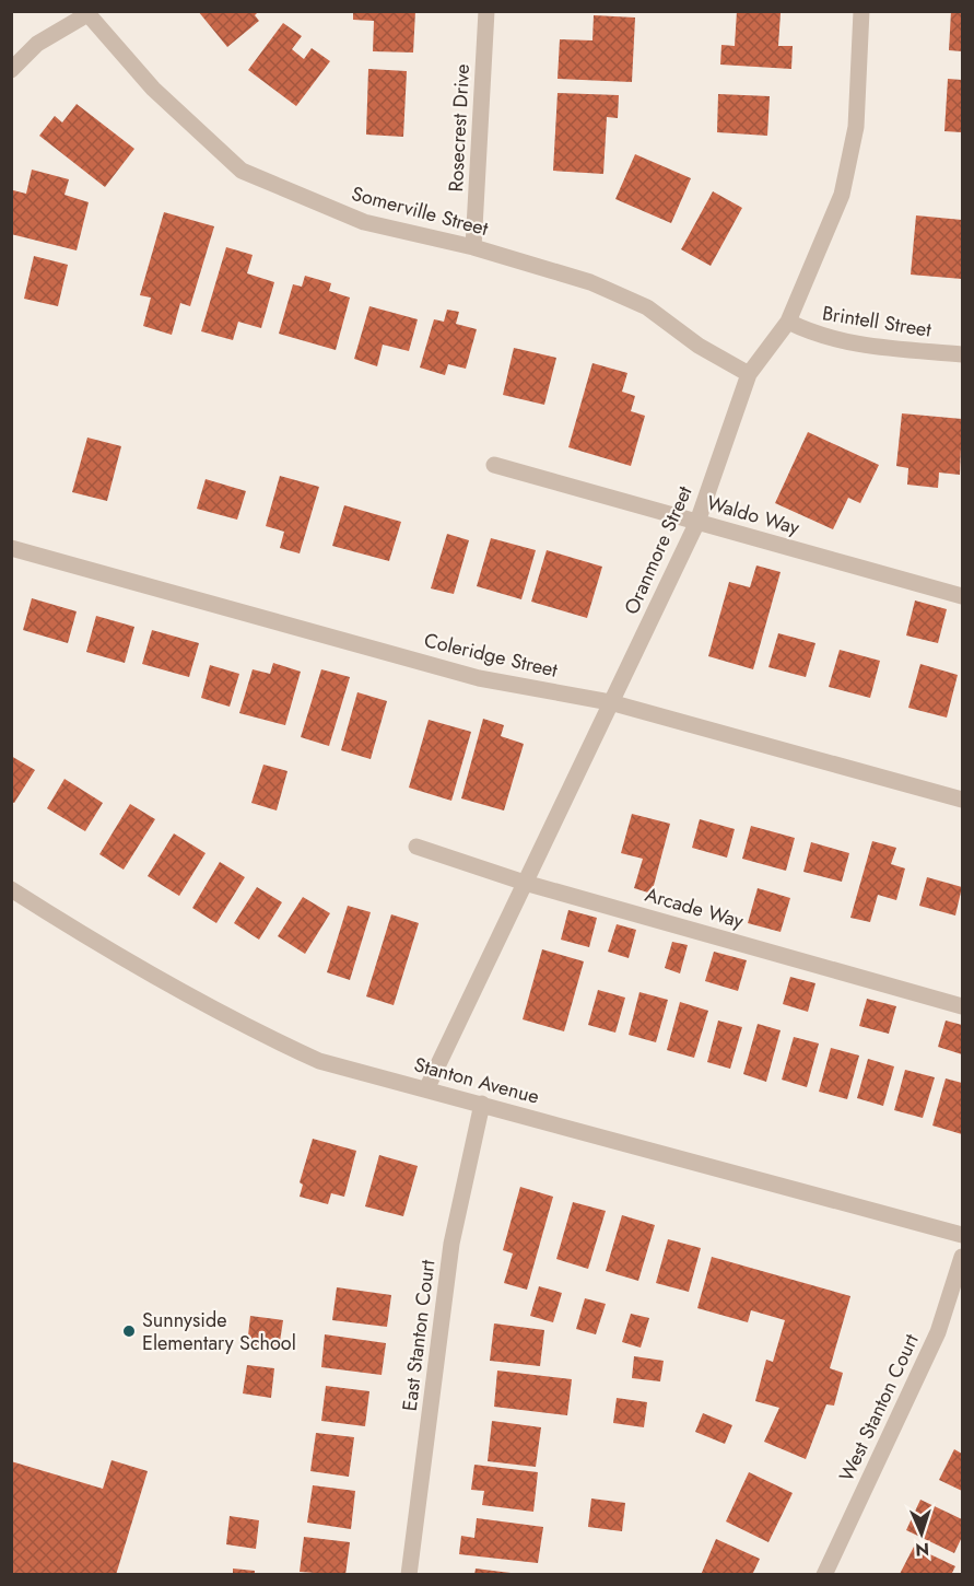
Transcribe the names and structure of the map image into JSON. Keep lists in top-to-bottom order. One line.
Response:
{"streets":{"street":["Rosecrest Drive","Somerville Street","Brintell Street","Waldo Way","Oranmore Street","Coleridge Street","Arcade Way","Stanton Avenue","East Stanton Court","West Stanton Court"]},"crossings":[["Rosecrest Drive","Somerville Street"],["Somerville Street","Oranmore Street"],["Brintell Street","Oranmore Street"],["Waldo Way","Oranmore Street"],["Oranmore Street","Coleridge Street"],["Oranmore Street","Arcade Way"],["Oranmore Street","Stanton Avenue"],["Stanton Avenue","East Stanton Court"]],"places":["Sunnyside Elementary School"],"north":"bottom"}
